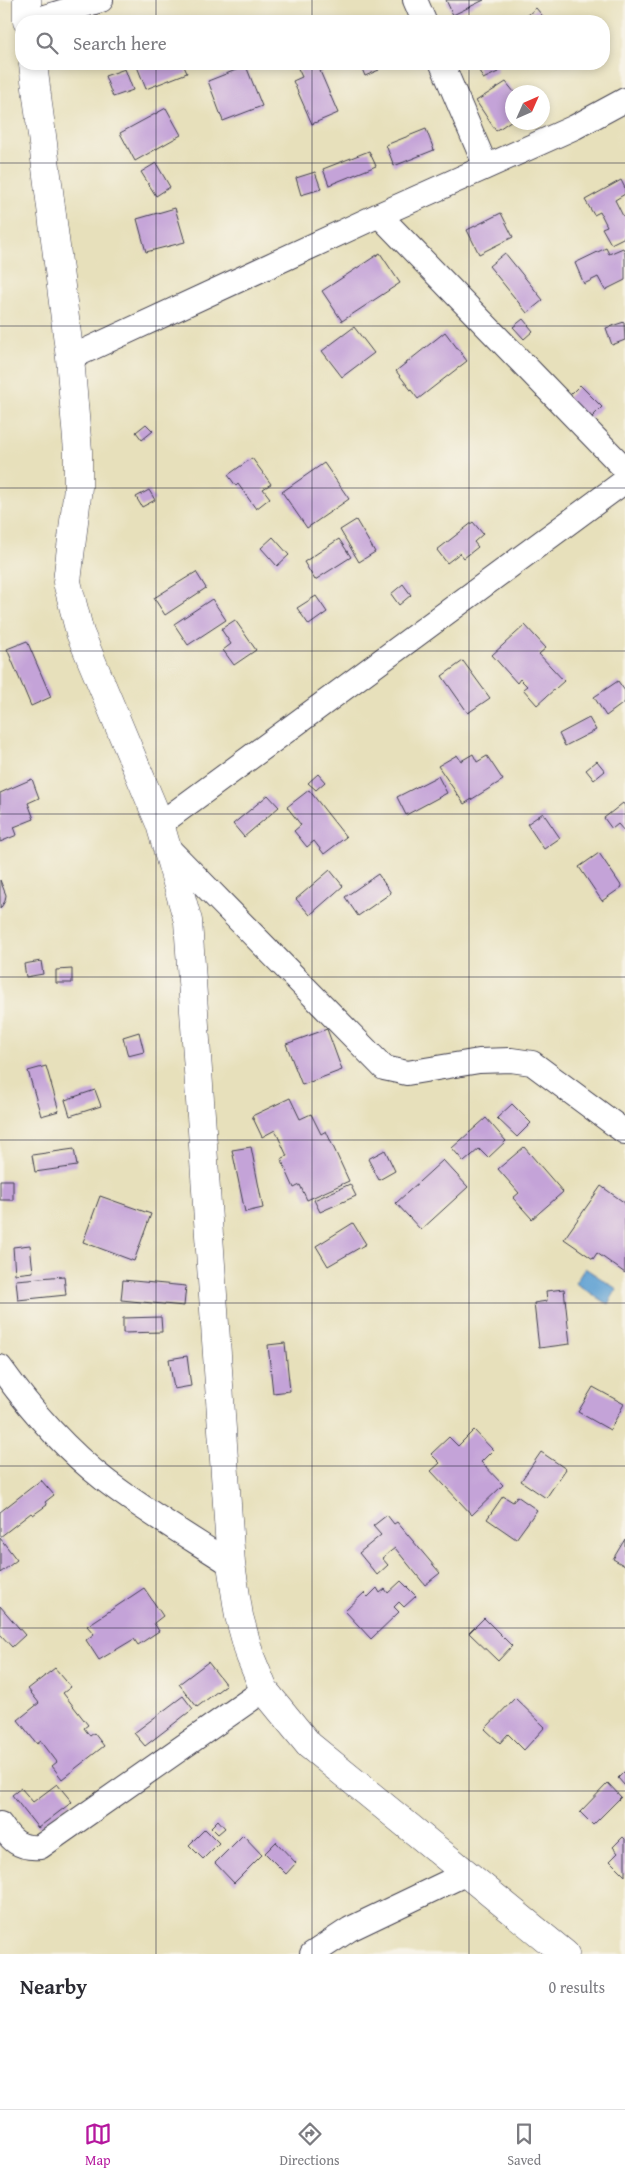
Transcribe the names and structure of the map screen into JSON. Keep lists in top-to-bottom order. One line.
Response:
{"north":"top right","page":{"search":"Search here","heading":["Nearby","0 results"],"nav":["Map","Directions","Saved"]}}
